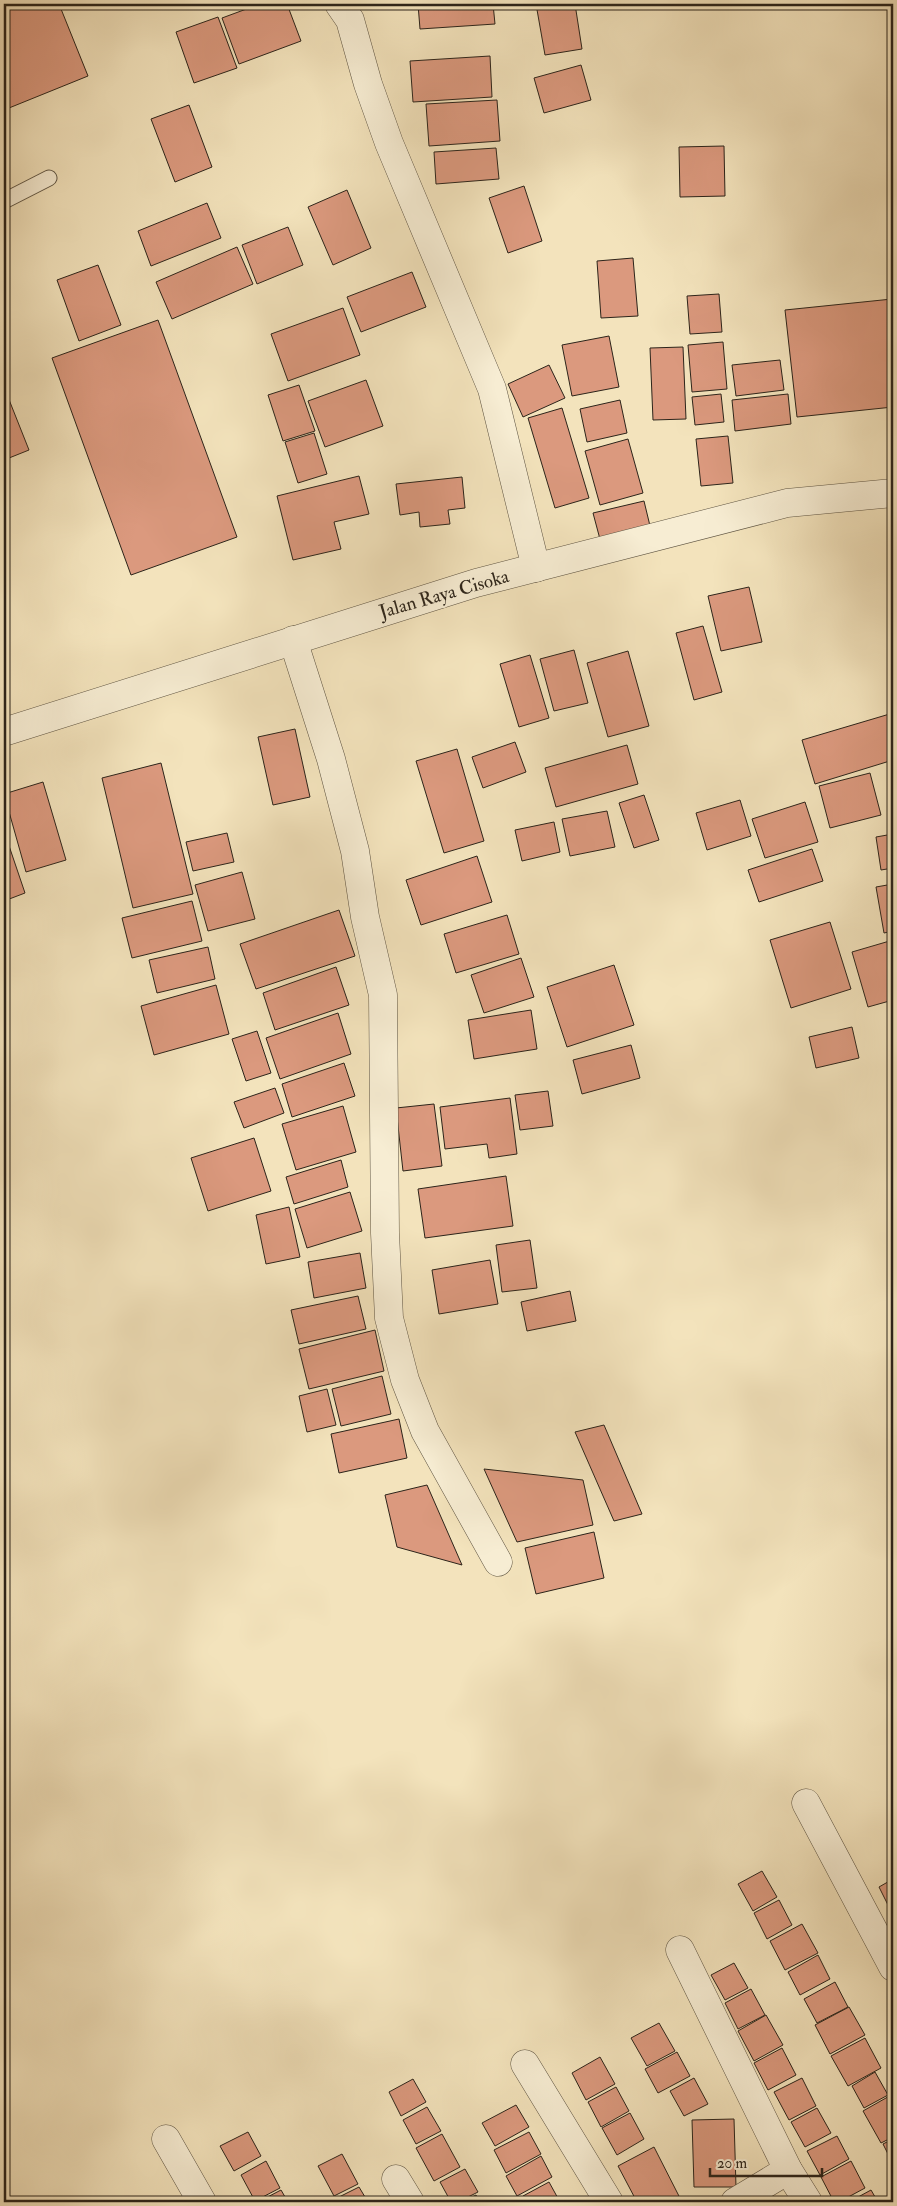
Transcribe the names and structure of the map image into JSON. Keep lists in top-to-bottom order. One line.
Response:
{"streets":{"street":["Jalan Raya Cisoka"]},"scale_bar":"20 m"}
